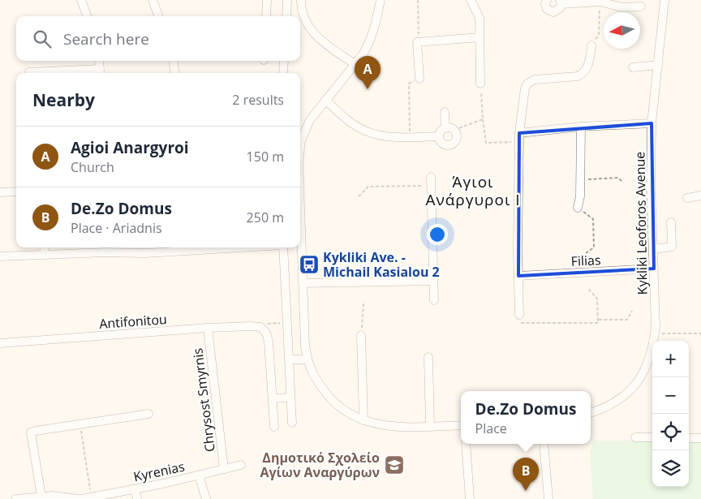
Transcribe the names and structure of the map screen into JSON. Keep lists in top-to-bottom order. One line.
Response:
{"streets":{"street":["Kykliki Leoforos Avenue","Filias","Antifonitou","Chrysost Smyrnis","Kyrenias"]},"crossings":[["Kykliki Leoforos Avenue","Filias"],["Antifonitou","Chrysost Smyrnis"],["Chrysost Smyrnis","Kyrenias"]],"districts":["Άγιοι Ανάργυροι Ι"],"places":{"bus stop":["Kykliki Ave. - Michail Kasialou 2"],"school or university":["Δημοτικό Σχολείο Αγίων Αναργύρων"]},"north":"left","page":{"search":"Search here","pins":["A","B"],"heading":["Nearby","2 results"],"list":[{"mark":"A","name":"Agioi Anargyroi","note":"Church","value":"150 m"},{"mark":"B","name":"De.Zo Domus","note":"Place · Ariadnis","value":"250 m"}],"map_buttons":["+","−"],"popup":["De.Zo Domus","Place"]}}
